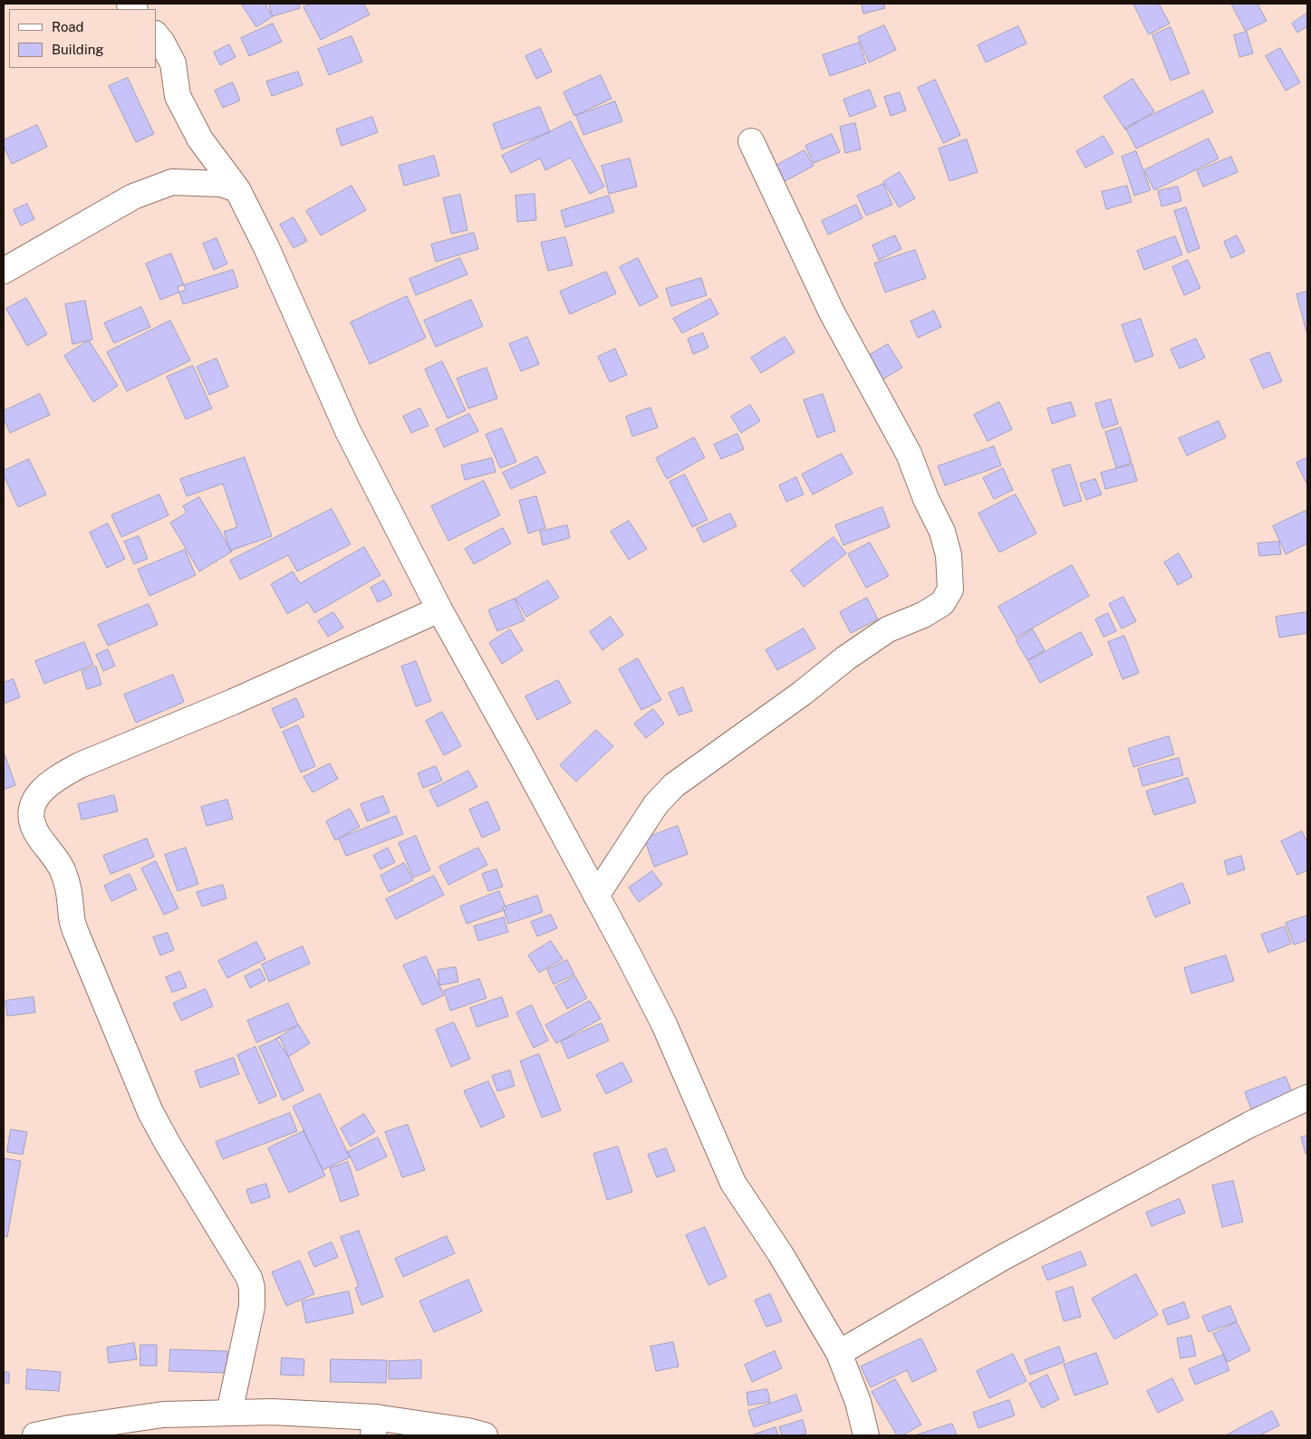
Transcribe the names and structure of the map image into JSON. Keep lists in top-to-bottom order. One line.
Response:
{"legend":["Road","Building"]}
